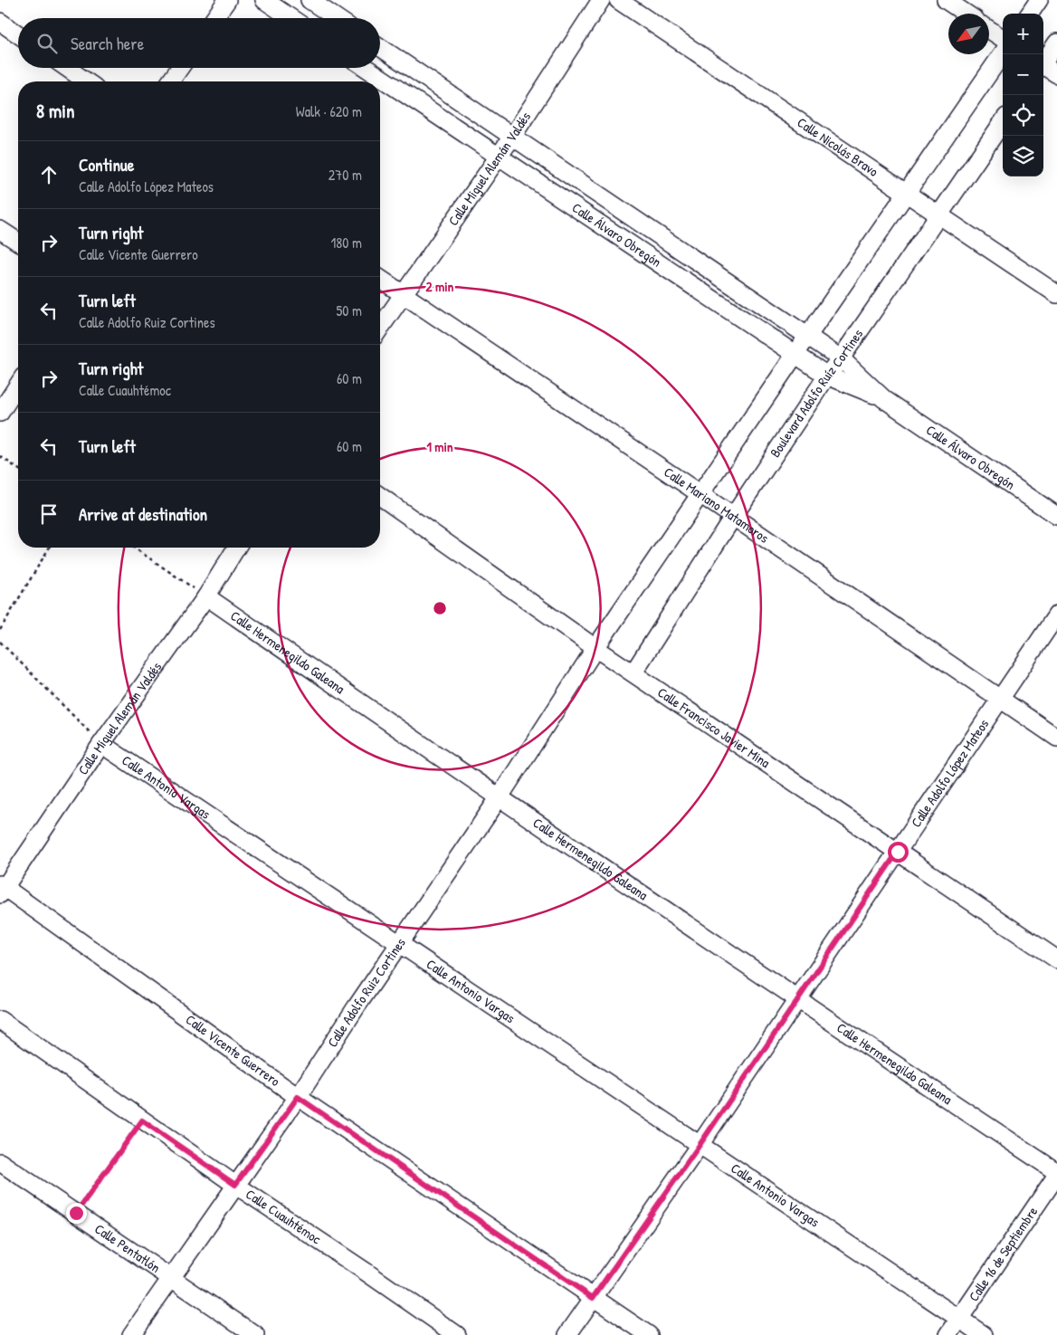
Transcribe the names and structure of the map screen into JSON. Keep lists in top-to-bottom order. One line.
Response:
{"streets":{"street":["Calle Nicolás Bravo","Calle Miguel Alemán Valdés","Calle Álvaro Obregón","Boulevard Adolfo Ruíz Cortines","Calle Mariano Matamoros","Calle Hermenegildo Galeana","Calle Francisco Javier Mina","Calle Adolfo López Mateos","Calle Antonio Vargas","Calle Adolfo Ruiz Cortines","Calle Vicente Guerrero","Calle Cuauhtémoc","Calle Pentatlón","Calle 16 de Septiembre"]},"crossings":[["Calle Nicolás Bravo","Boulevard Adolfo Ruíz Cortines"],["Calle Miguel Alemán Valdés","Calle Álvaro Obregón"],["Calle Miguel Alemán Valdés","Calle Mariano Matamoros"],["Calle Miguel Alemán Valdés","Calle Hermenegildo Galeana"],["Calle Miguel Alemán Valdés","Calle Antonio Vargas"],["Calle Miguel Alemán Valdés","Calle Vicente Guerrero"],["Calle Álvaro Obregón","Boulevard Adolfo Ruíz Cortines"],["Calle Álvaro Obregón","Calle Adolfo Ruiz Cortines"],["Boulevard Adolfo Ruíz Cortines","Calle Mariano Matamoros"],["Boulevard Adolfo Ruíz Cortines","Calle Francisco Javier Mina"],["Calle Mariano Matamoros","Calle Adolfo López Mateos"],["Calle Mariano Matamoros","Calle Adolfo Ruiz Cortines"],["Calle Hermenegildo Galeana","Calle Adolfo López Mateos"],["Calle Hermenegildo Galeana","Calle Adolfo Ruiz Cortines"],["Calle Hermenegildo Galeana","Calle 16 de Septiembre"],["Calle Francisco Javier Mina","Calle Adolfo López Mateos"],["Calle Francisco Javier Mina","Calle Adolfo Ruiz Cortines"],["Calle Adolfo López Mateos","Calle Antonio Vargas"],["Calle Adolfo López Mateos","Calle Vicente Guerrero"],["Calle Antonio Vargas","Calle Adolfo Ruiz Cortines"],["Calle Antonio Vargas","Calle 16 de Septiembre"],["Calle Adolfo Ruiz Cortines","Calle Vicente Guerrero"],["Calle Adolfo Ruiz Cortines","Calle Cuauhtémoc"],["Calle Adolfo Ruiz Cortines","Calle Pentatlón"]],"north":"bottom left","page":{"map_buttons":["+","−"],"search":"Search here","heading":["8 min","Walk · 620 m"],"list":[["Continue","Calle Adolfo López Mateos","270 m"],["Turn right","Calle Vicente Guerrero","180 m"],["Turn left","Calle Adolfo Ruiz Cortines","50 m"],["Turn right","Calle Cuauhtémoc","60 m"],["Turn left","60 m"],"Arrive at destination"]},"rings":["2 min","1 min"]}
